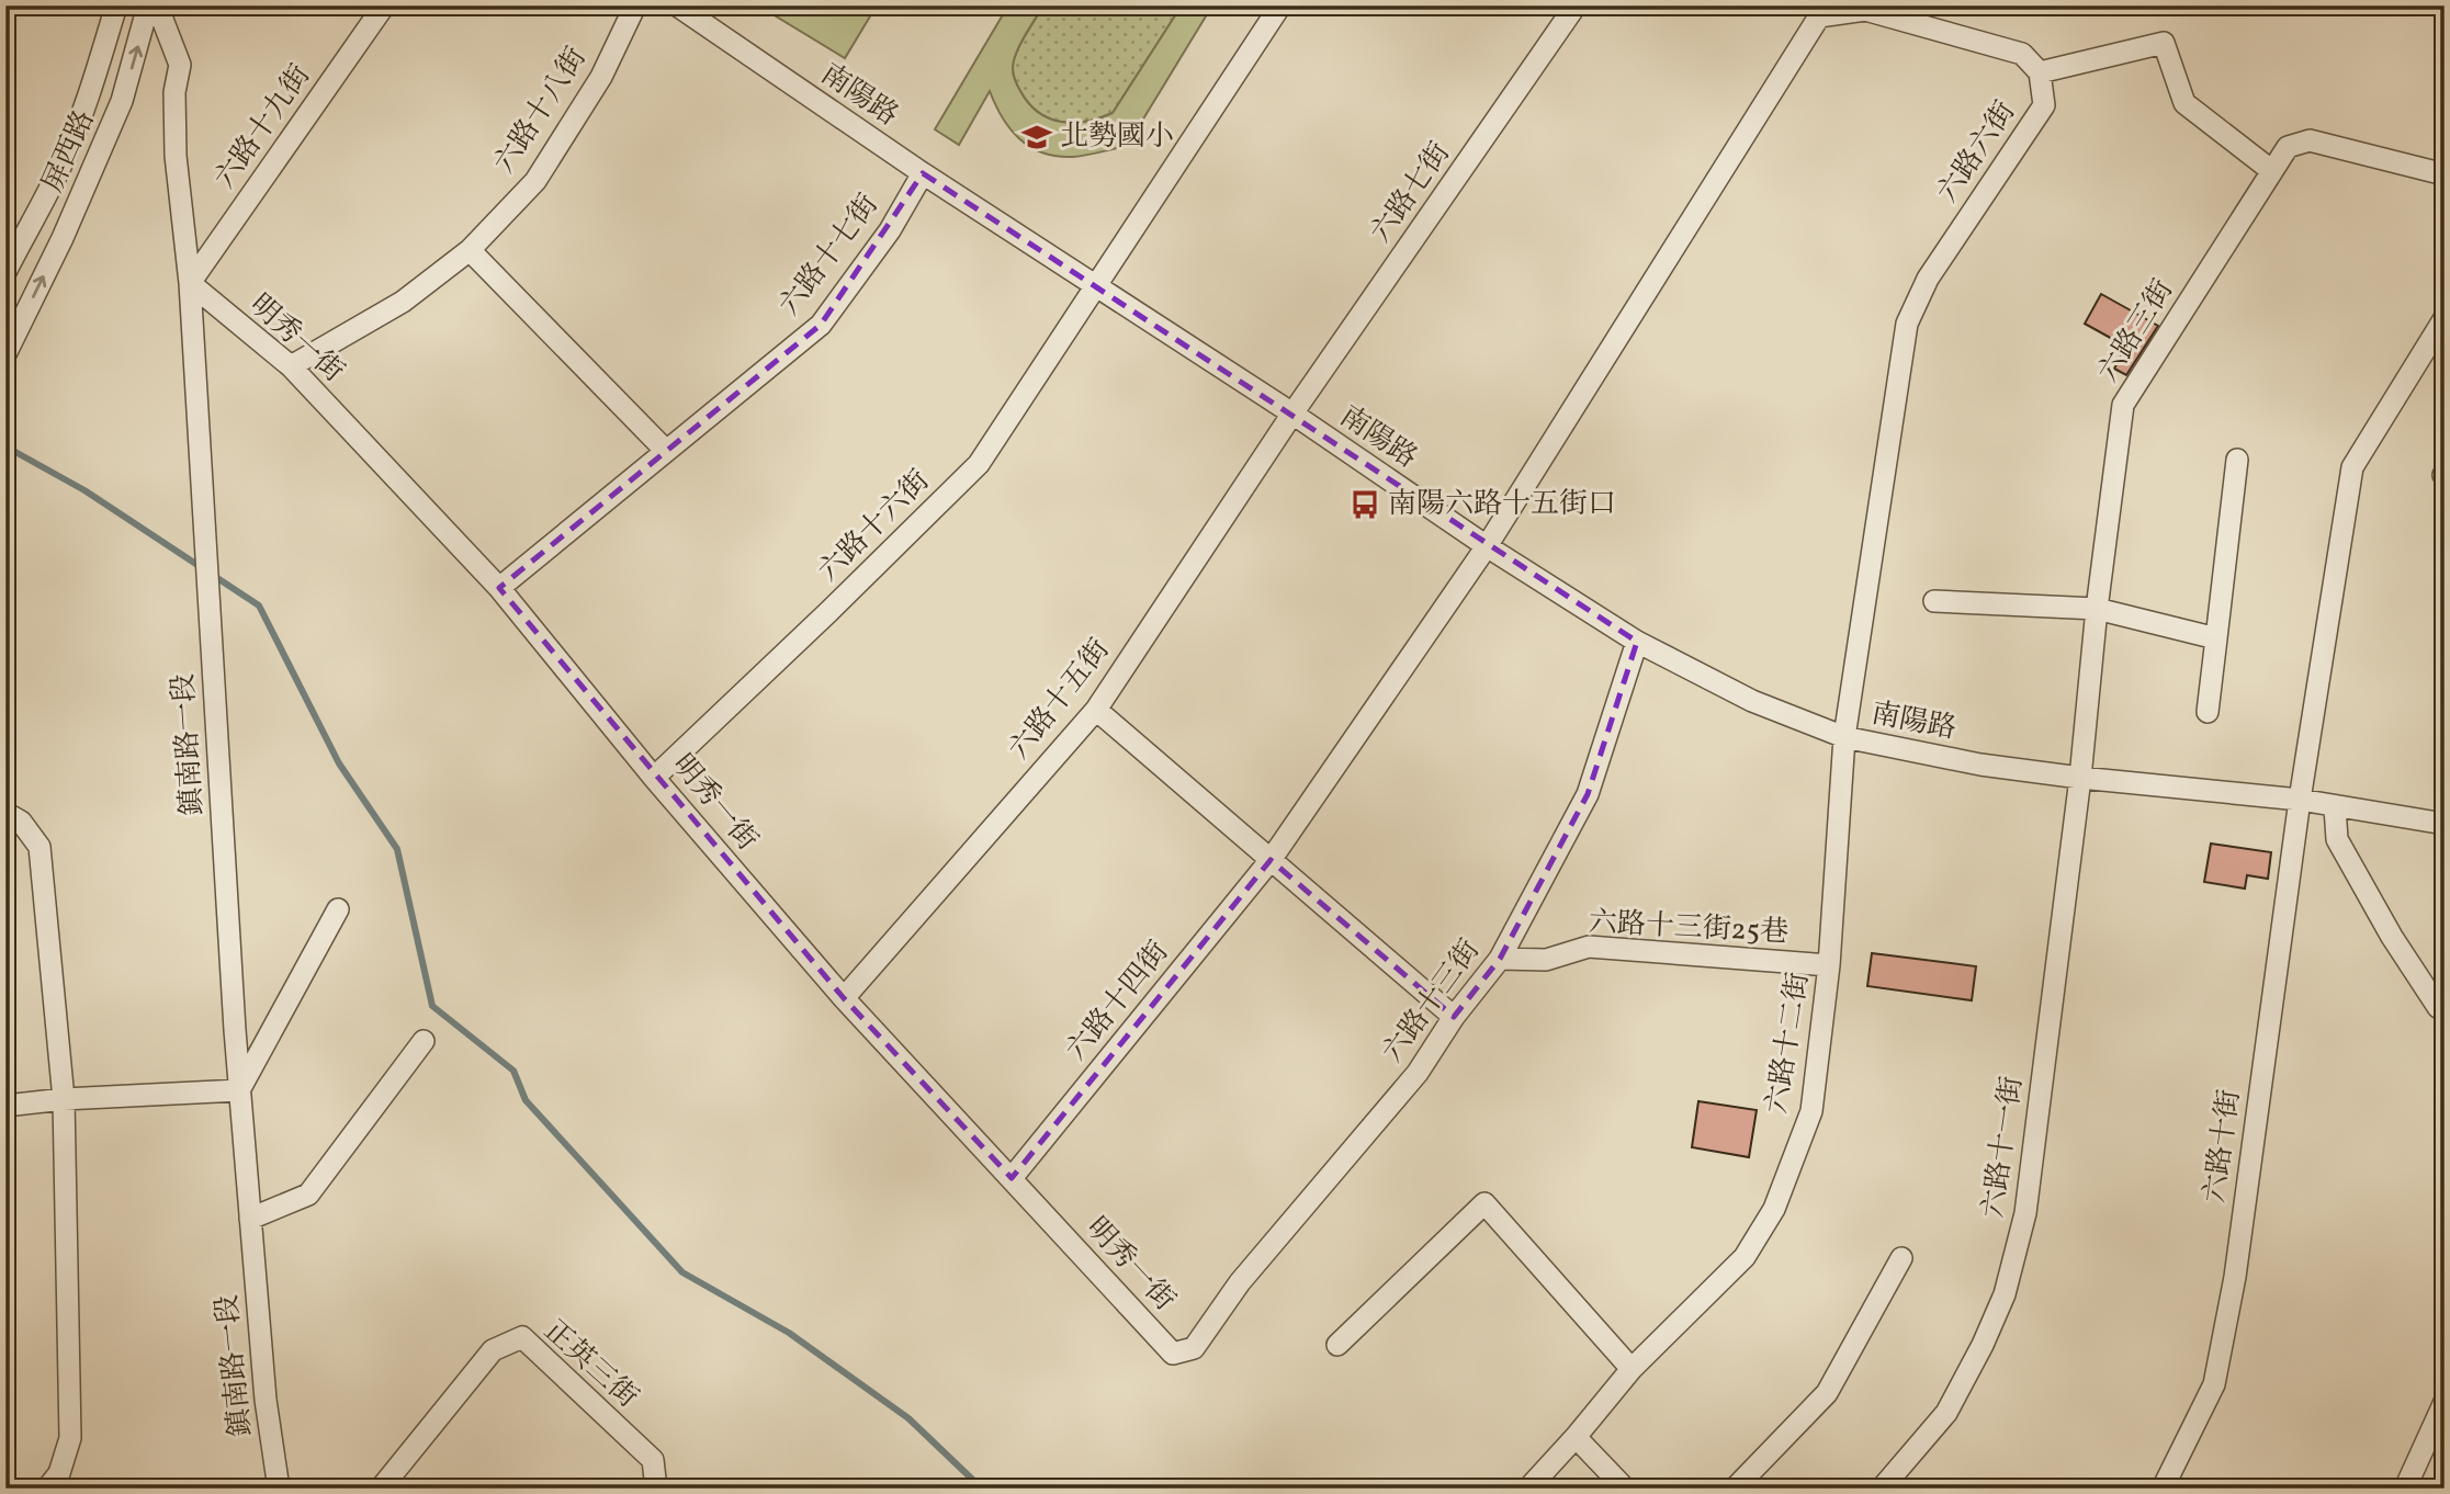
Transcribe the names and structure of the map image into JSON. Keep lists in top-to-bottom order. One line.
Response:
{"streets":{"street":["南陽路","六路十八街","六路十九街","屏西路","六路六街","六路七街","六路十七街","六路三街","明秀一街","六路十六街","六路十五街","鎮南路一段","六路十三街25巷","六路十四街","六路十三街","六路十二街","六路十街","六路十一街","正英三街"]},"crossings":[["南陽路","六路六街"],["南陽路","六路七街"],["南陽路","六路十七街"],["南陽路","六路三街"],["南陽路","六路十六街"],["南陽路","六路十五街"],["南陽路","六路十四街"],["南陽路","六路十三街"],["南陽路","六路十二街"],["南陽路","六路十街"],["南陽路","六路十一街"],["六路十八街","明秀一街"],["六路十九街","明秀一街"],["六路十九街","鎮南路一段"],["屏西路","鎮南路一段"],["六路六街","六路十二街"],["六路七街","六路十五街"],["六路十七街","明秀一街"],["六路三街","六路十一街"],["明秀一街","六路十六街"],["明秀一街","六路十五街"],["明秀一街","鎮南路一段"],["明秀一街","六路十四街"],["明秀一街","六路十三街"],["六路十三街25巷","六路十三街"],["六路十三街25巷","六路十二街"]],"places":{"school or university":["北勢國小"],"bus stop":["南陽六路十五街口"]}}
